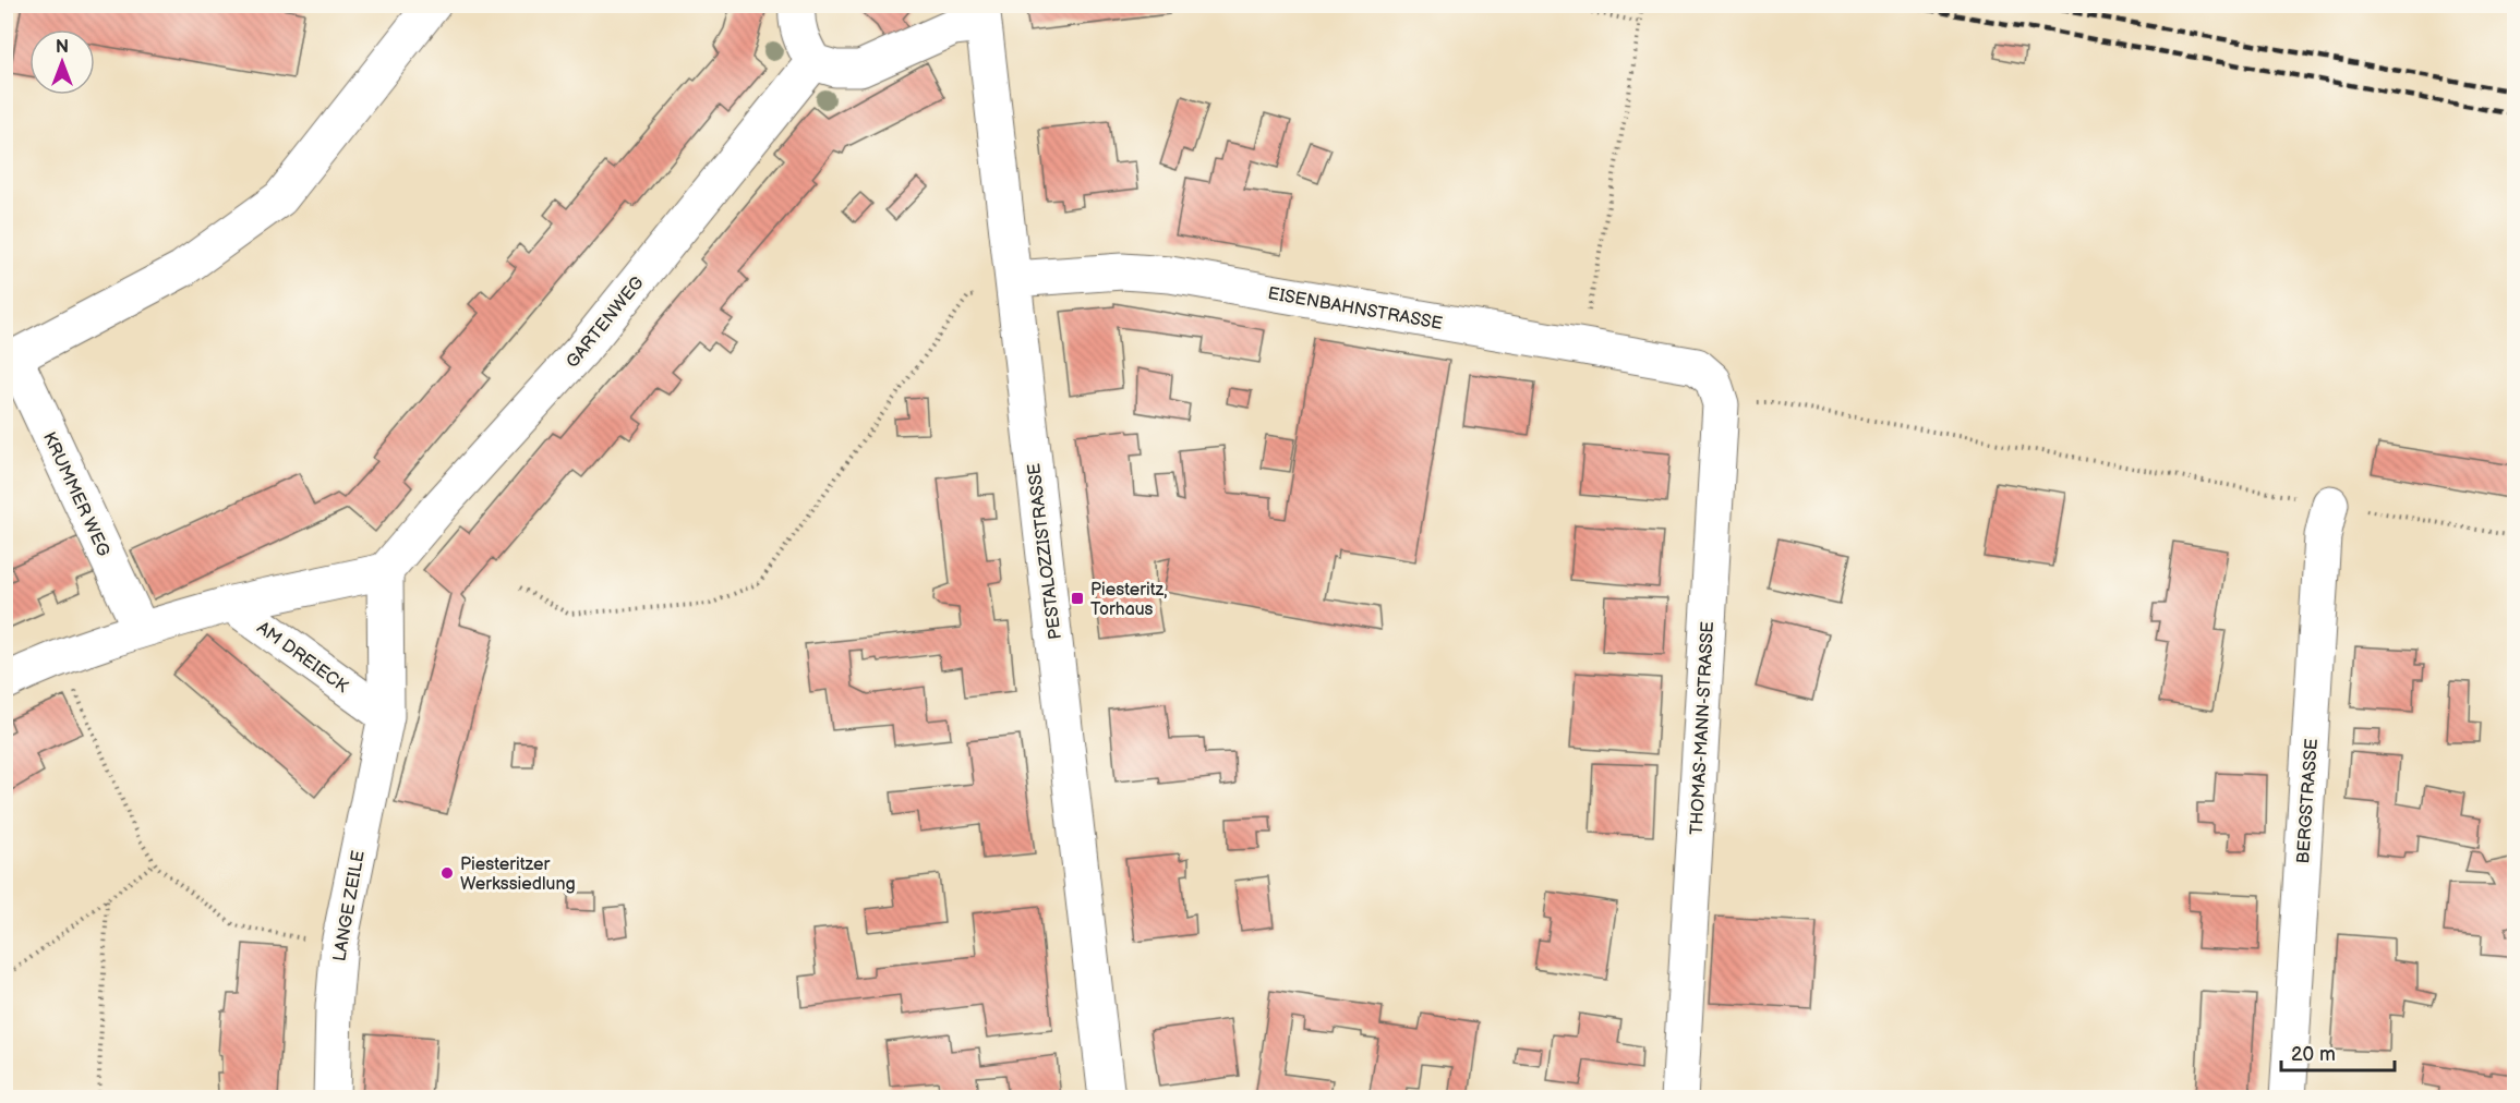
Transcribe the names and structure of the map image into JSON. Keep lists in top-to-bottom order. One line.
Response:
{"streets":{"street":["EISENBAHNSTRASSE","GARTENWEG","KRUMMER WEG","PESTALOZZISTRASSE","AM DREIECK","THOMAS-MANN-STRASSE","BERGSTRASSE","LANGE ZEILE"]},"crossings":[["EISENBAHNSTRASSE","PESTALOZZISTRASSE"],["EISENBAHNSTRASSE","THOMAS-MANN-STRASSE"],["GARTENWEG","AM DREIECK"],["AM DREIECK","LANGE ZEILE"]],"places":{"transit":["Piesteritz, Torhaus"],"other":["Piesteritzer Werkssiedlung"]},"scale_bar":"20 m","north":"top"}
